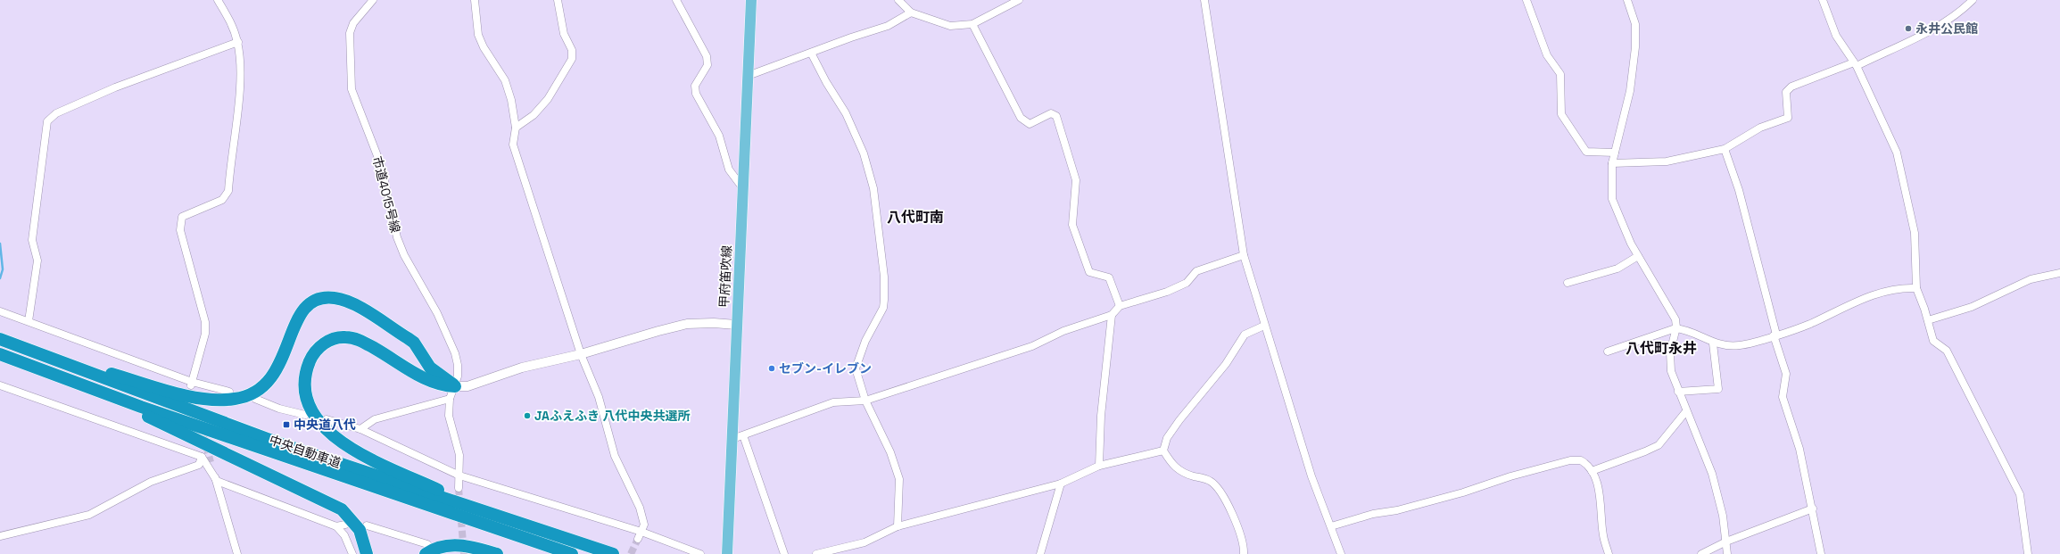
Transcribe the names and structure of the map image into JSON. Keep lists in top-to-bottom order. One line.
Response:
{"streets":{"highway":["中央自動車道"],"main road":["甲府笛吹線"],"street":["市道4015号線"]},"districts":["八代町南","八代町永井"],"places":{"other":["永井公民館","セブン-イレブン","JAふえふき 八代中央共選所"],"transit":["中央道八代"]}}
